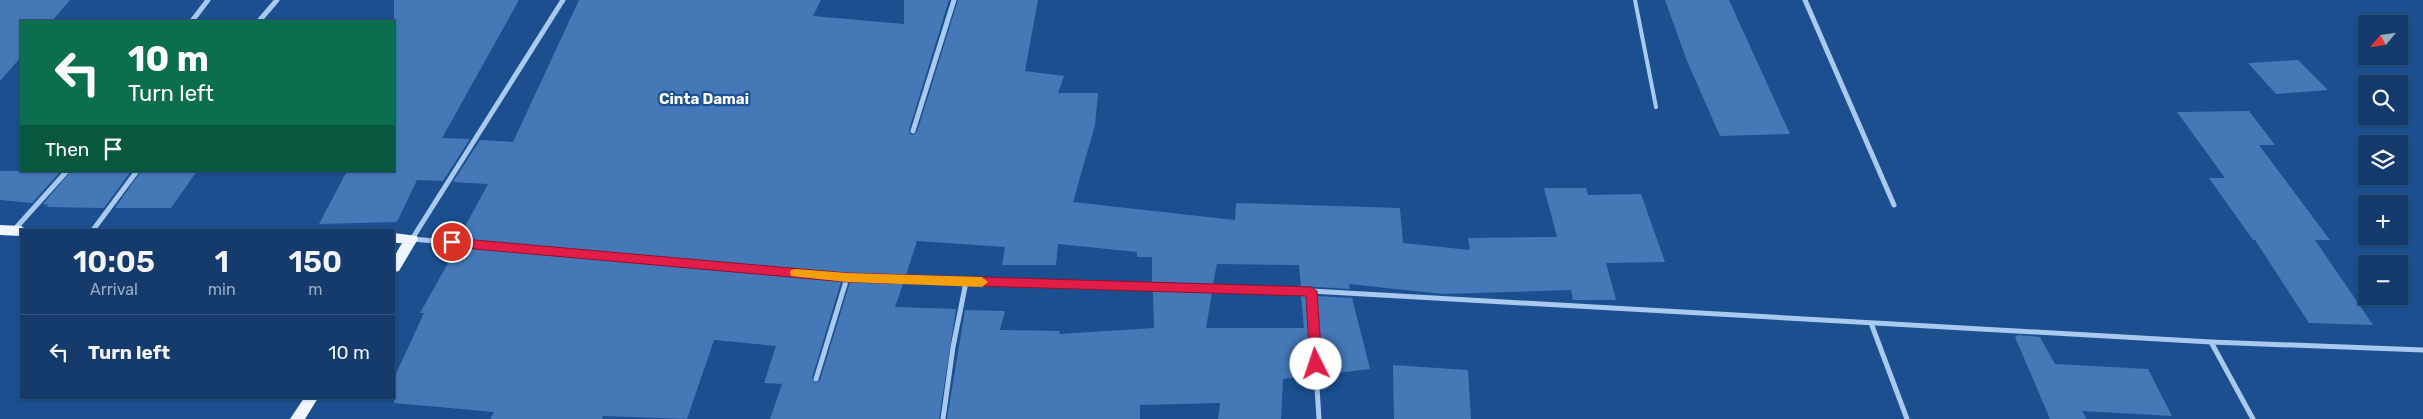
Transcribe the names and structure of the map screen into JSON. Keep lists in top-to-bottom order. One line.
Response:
{"districts":["Cinta Damai"],"north":"bottom left","page":{"map_buttons":["+","−"],"turn":["10 m","Turn left"],"then":"Then","eta":["10:05","Arrival","1","min","150","m"],"list":[{"name":"Turn left","value":"10 m"}]}}
